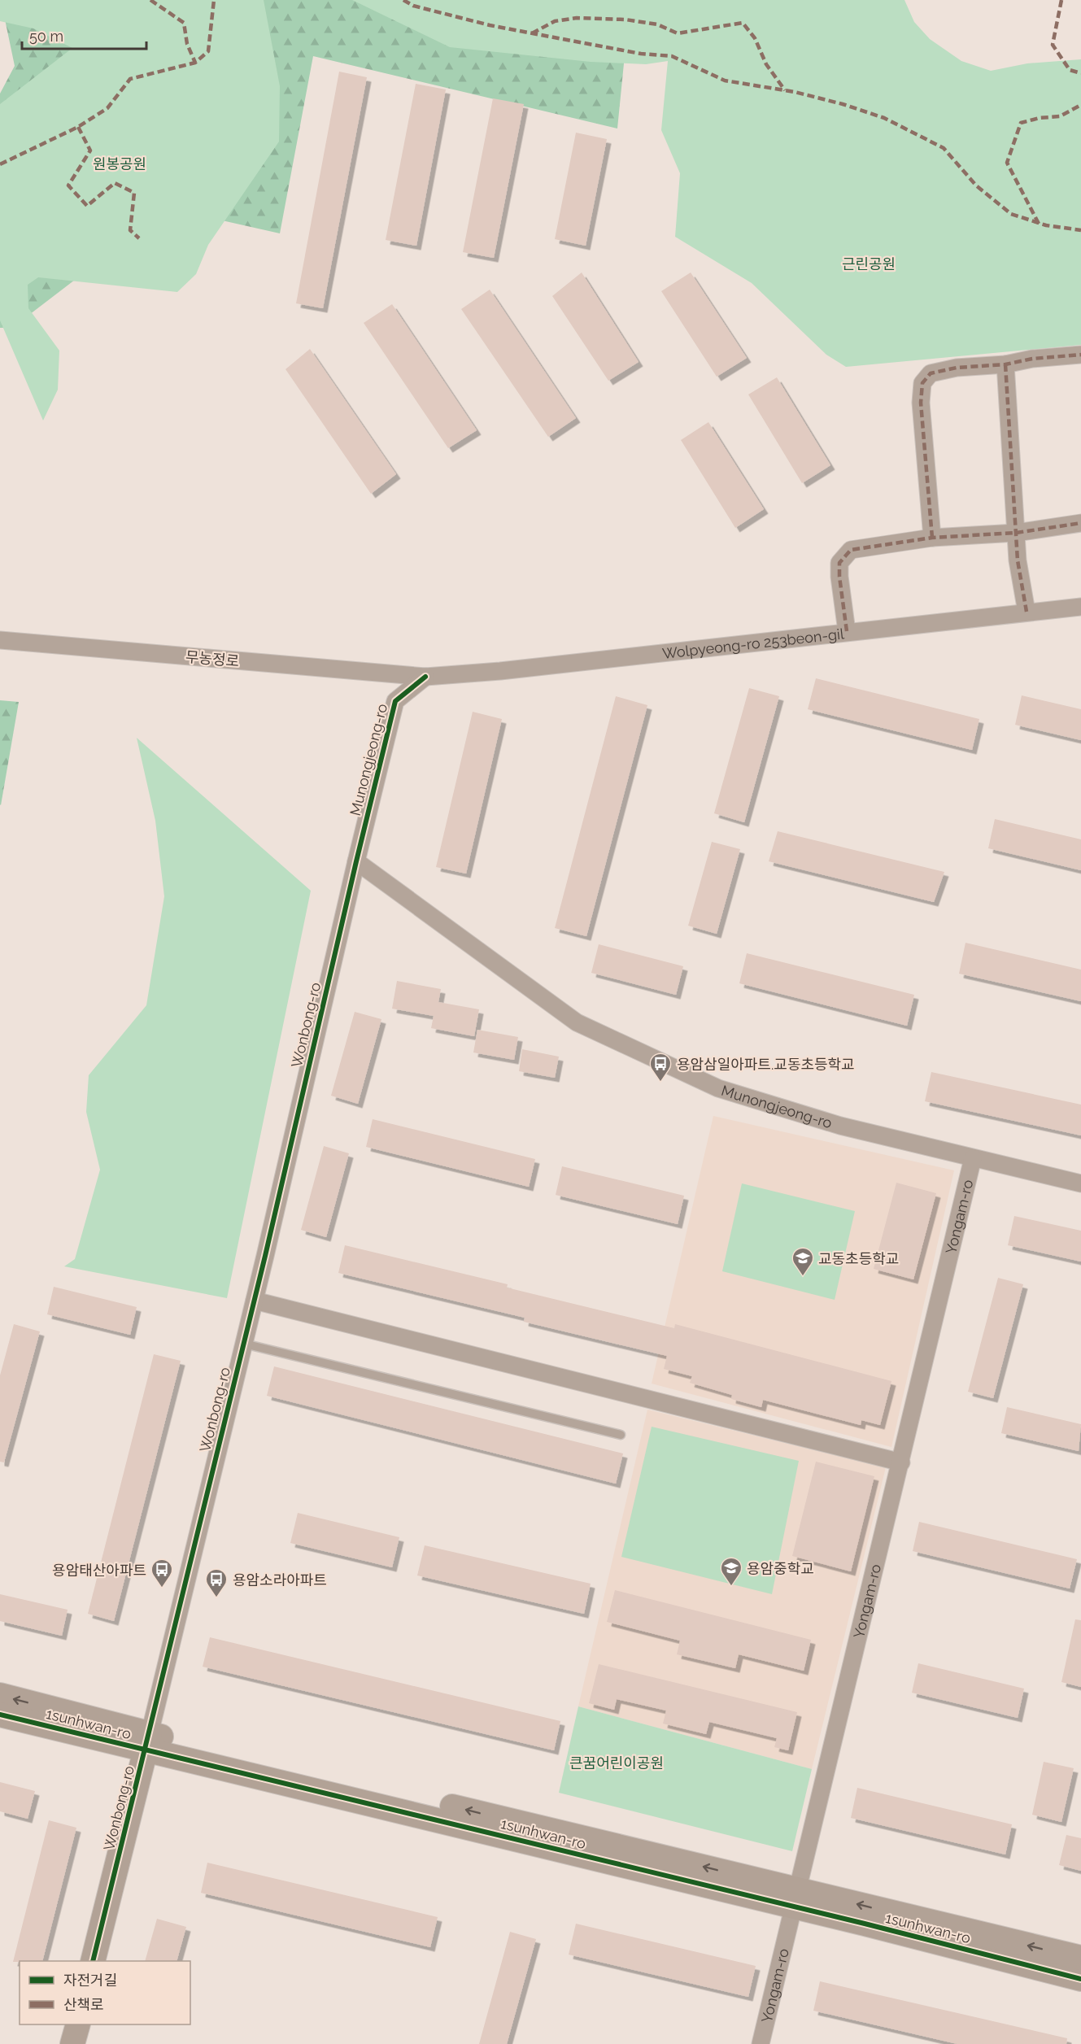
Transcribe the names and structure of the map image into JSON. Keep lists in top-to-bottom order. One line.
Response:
{"streets":{"street":["Wolpyeong-ro 253beon-gil","무농정로","Munongjeong-ro","Wonbong-ro","Yongam-ro","1sunhwan-ro"]},"crossings":[["Wolpyeong-ro 253beon-gil","무농정로"],["Wolpyeong-ro 253beon-gil","Munongjeong-ro"],["무농정로","Munongjeong-ro"],["Munongjeong-ro","Wonbong-ro"],["Munongjeong-ro","Yongam-ro"],["Wonbong-ro","1sunhwan-ro"],["Yongam-ro","1sunhwan-ro"]],"parks":["원봉공원","근린공원","큰꿈어린이공원"],"places":{"bus stop":["용암삼일아파트.교동초등학교","용암태산아파트","용암소라아파트"],"school or university":["교동초등학교","용암중학교"]},"legend":["자전거길","산책로"],"scale_bar":"50 m"}
